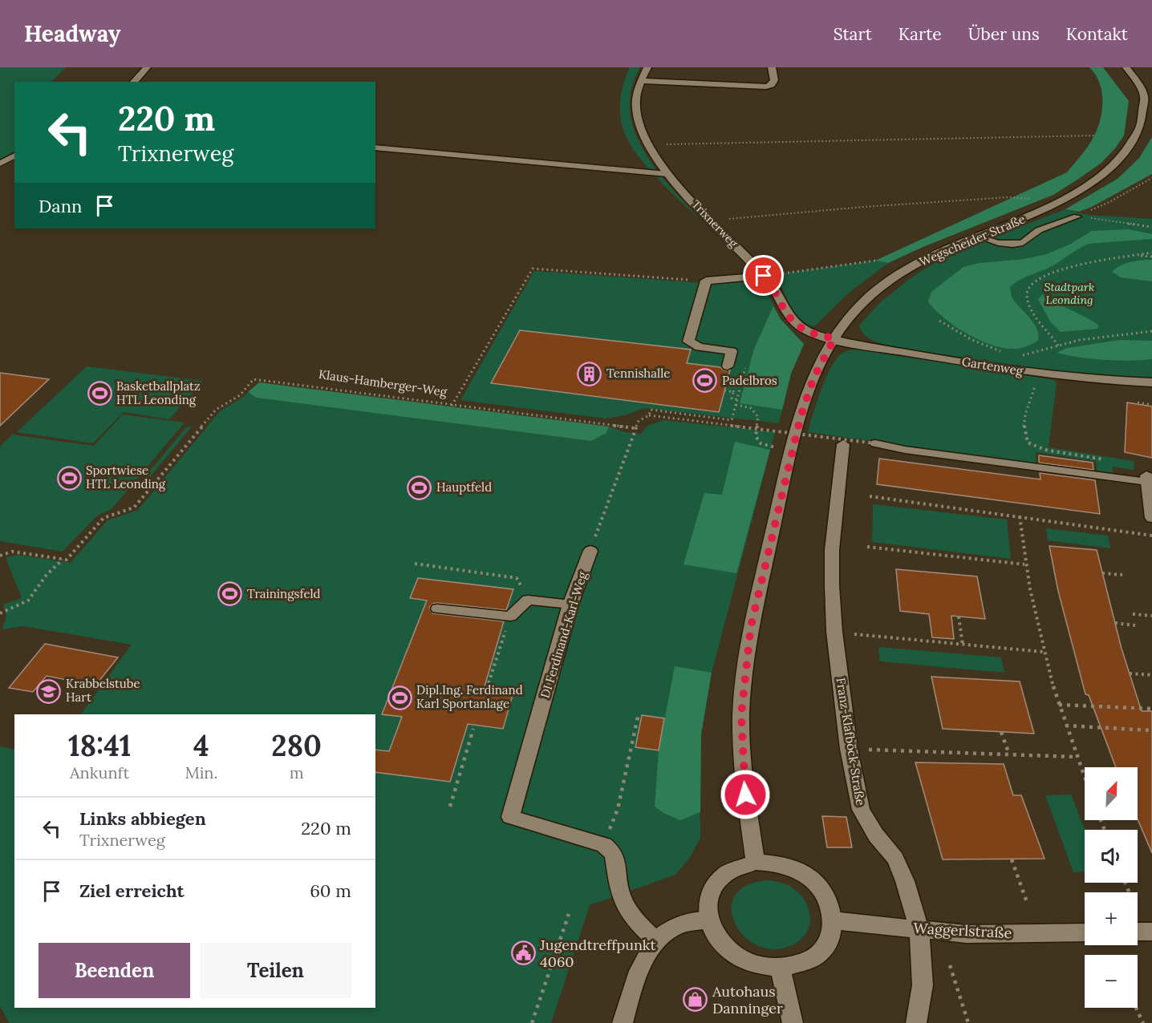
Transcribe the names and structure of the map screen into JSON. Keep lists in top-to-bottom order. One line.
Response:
{"streets":{"street":["Trixnerweg","Wegscheider Straße","Gartenweg","DI Ferdinand-Karl-Weg","Franz-Klafböck-Straße","Waggerlstraße"],"path":["Klaus-Hamberger-Weg"]},"crossings":[["Trixnerweg","Wegscheider Straße"],["Trixnerweg","Gartenweg"],["Wegscheider Straße","Gartenweg"],["Wegscheider Straße","Waggerlstraße"],["Franz-Klafböck-Straße","Waggerlstraße"]],"parks":["Stadtpark Leonding"],"places":{"building":["Tennishalle"],"sports":["Padelbros","Basketballplatz HTL Leonding","Sportwiese HTL Leonding","Hauptfeld","Trainingsfeld","Dipl.Ing. Ferdinand Karl Sportanlage"],"school or university":["Krabbelstube Hart"],"public building":["Jugendtreffpunkt 4060"],"shop":["Autohaus Danninger"]},"north":"top right","page":{"header":"Headway","nav":["Start","Karte","Über uns","Kontakt"],"turn":["220 m","Trixnerweg"],"then":"Dann","eta":["18:41","Ankunft","4","Min.","280","m"],"map_buttons":["+","−"],"list":[{"name":"Links abbiegen","note":"Trixnerweg","value":"220 m"},{"name":"Ziel erreicht","value":"60 m"}],"buttons":["Beenden","Teilen"]}}
